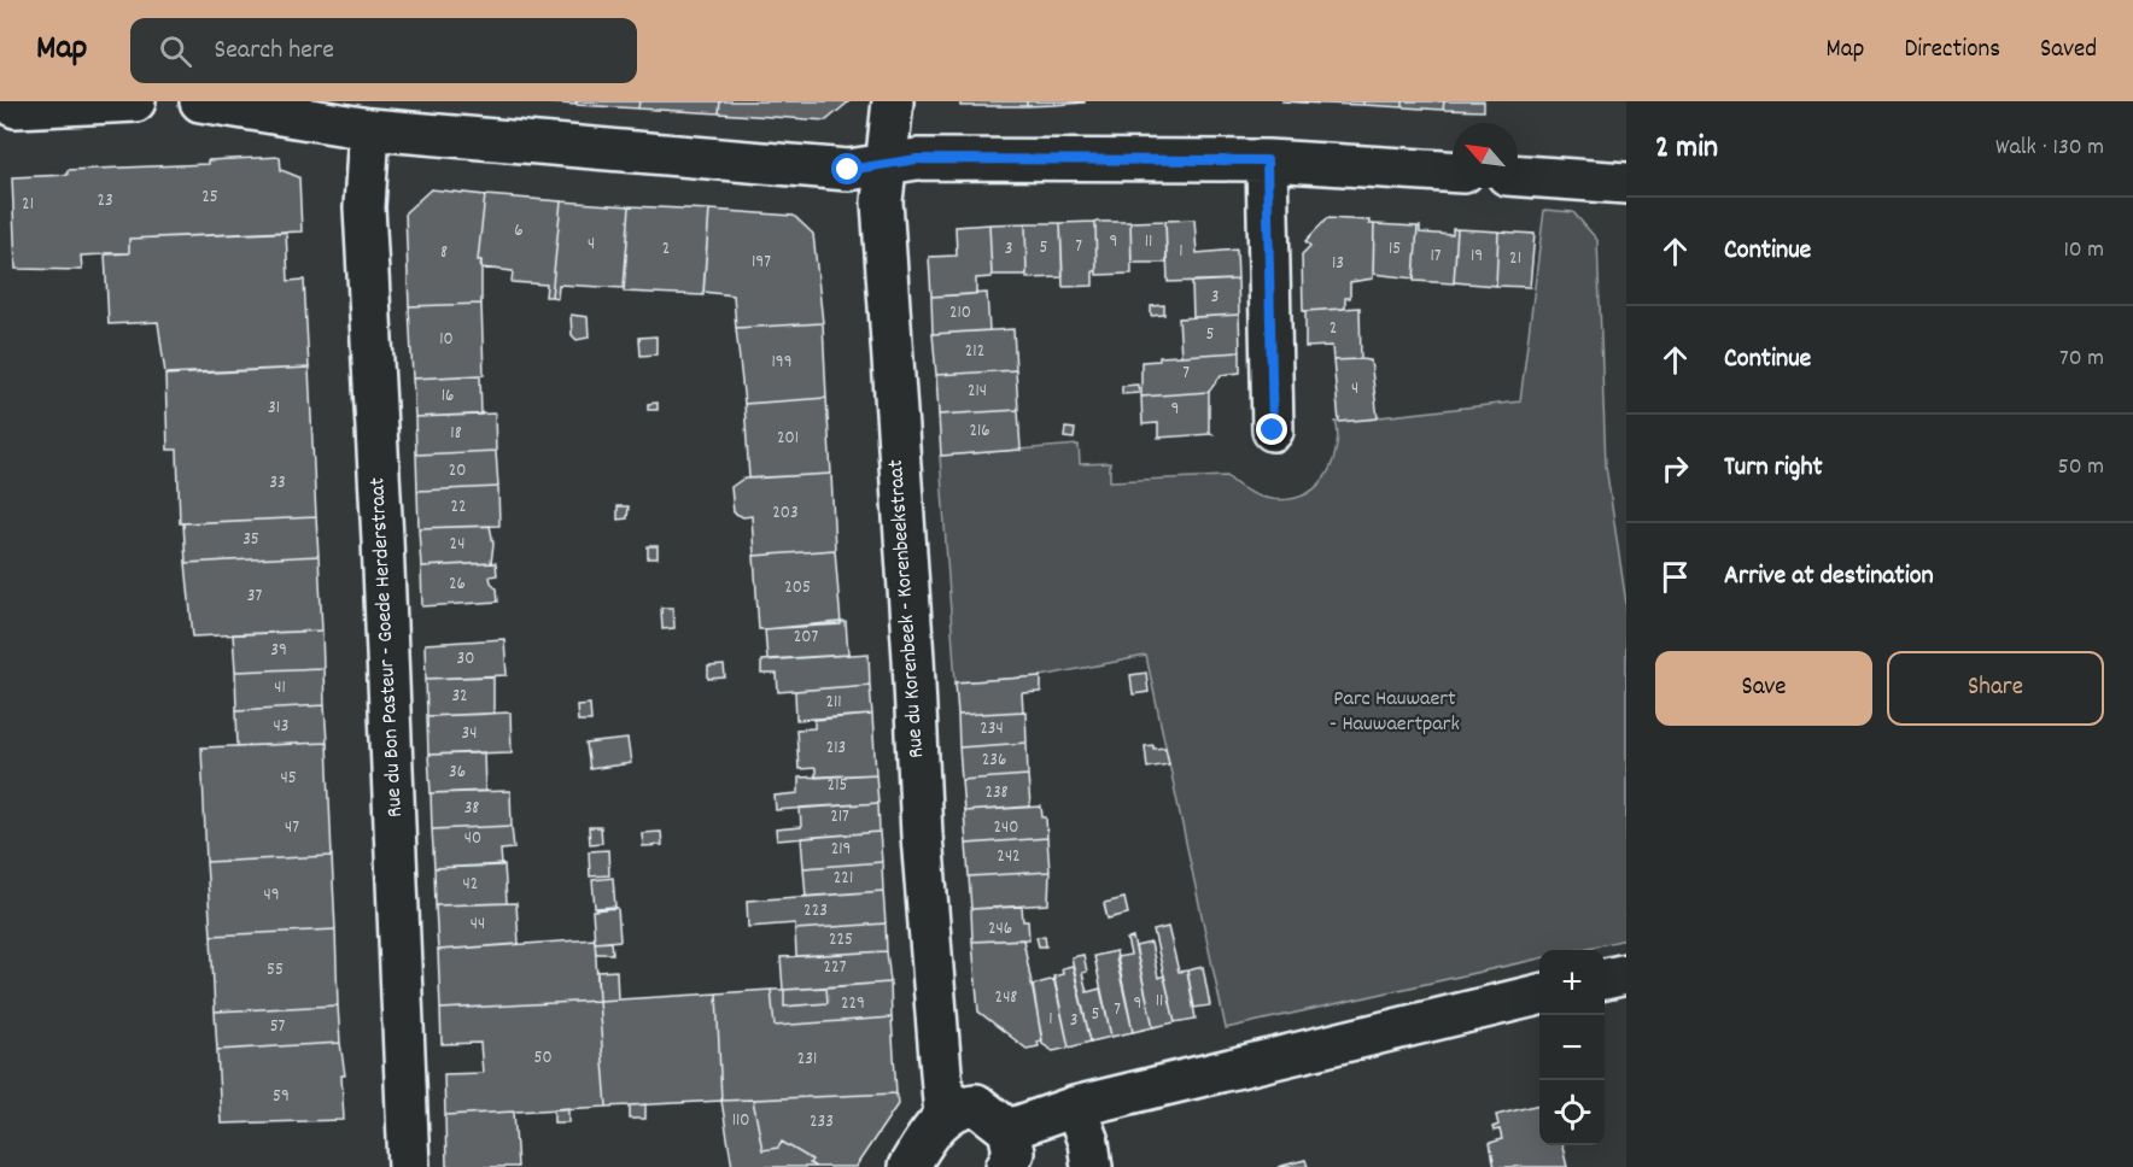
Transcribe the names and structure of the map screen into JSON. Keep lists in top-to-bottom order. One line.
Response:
{"streets":{"street":["Rue du Korenbeek - Korenbeekstraat","Rue du Bon Pasteur - Goede Herderstraat"]},"parks":["Parc Hauwaert - Hauwaertpark"],"house_numbers":["25","23","21","6","9","11","4","7","5","2","3","15","1","8","17","19","21","197","13","3","210","2","5","10","212","199","7","4","214","16","31","9","216","18","201","20","33","22","203","35","24","26","205","37","207","39","30","41","32","211","43","234","34","213","236","36","45","215","238","38","217","47","240","40","219","242","221","42","49","223","44","246","225","227","55","248","11","229","9","7","5","1","3","57","50","231","59","110","233"],"north":"top left","page":{"header":"Map","search":"Search here","nav":["Map","Directions","Saved"],"heading":["2 min","Walk · 130 m"],"list":[["Continue","10 m"],["Continue","70 m"],["Turn right","50 m"],"Arrive at destination"],"buttons":["Save","Share"],"map_buttons":["+","−"]}}
